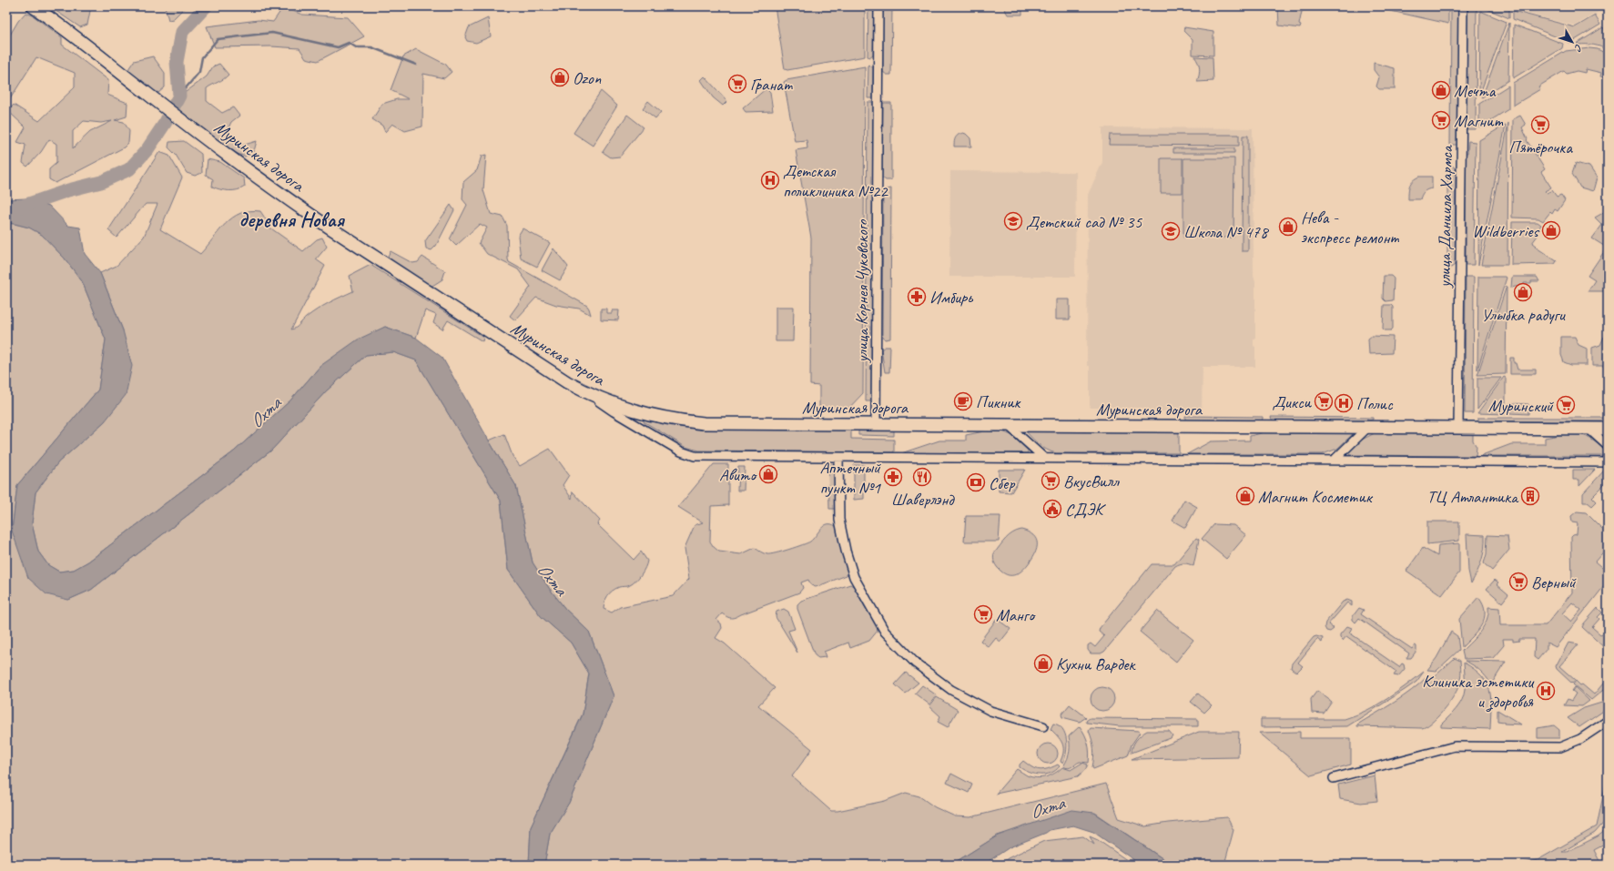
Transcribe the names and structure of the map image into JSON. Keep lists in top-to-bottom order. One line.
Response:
{"streets":{"street":["Муринская дорога","улица Даниила Хармса","улица Корнея Чуковского"]},"crossings":[["Муринская дорога","улица Даниила Хармса"],["Муринская дорога","улица Корнея Чуковского"]],"districts":["деревня Новая"],"water":["Охта"],"places":{"shop":["Ozon","Мечта","Нева - экспресс ремонт","Wildberries","Улыбка радуги","Авито","Магнит Косметик","Кухни Вардек"],"supermarket":["Гранат","Магнит","Пятёрочка","Дикси","Муринский","ВкусВилл","Верный","Манго"],"hospital":["Детская поликлиника №22","Полис","Клиника эстетики и здоровья"],"school or university":["Детский сад № 35","Школа № 478"],"pharmacy":["Имбирь","Аптечный пункт №1"],"cafe":["Пикник"],"restaurant":["Шаверлэнд"],"bank":["Сбер"],"building":["ТЦ Атлантика"],"public building":["СДЭК"]},"north":"bottom right"}
